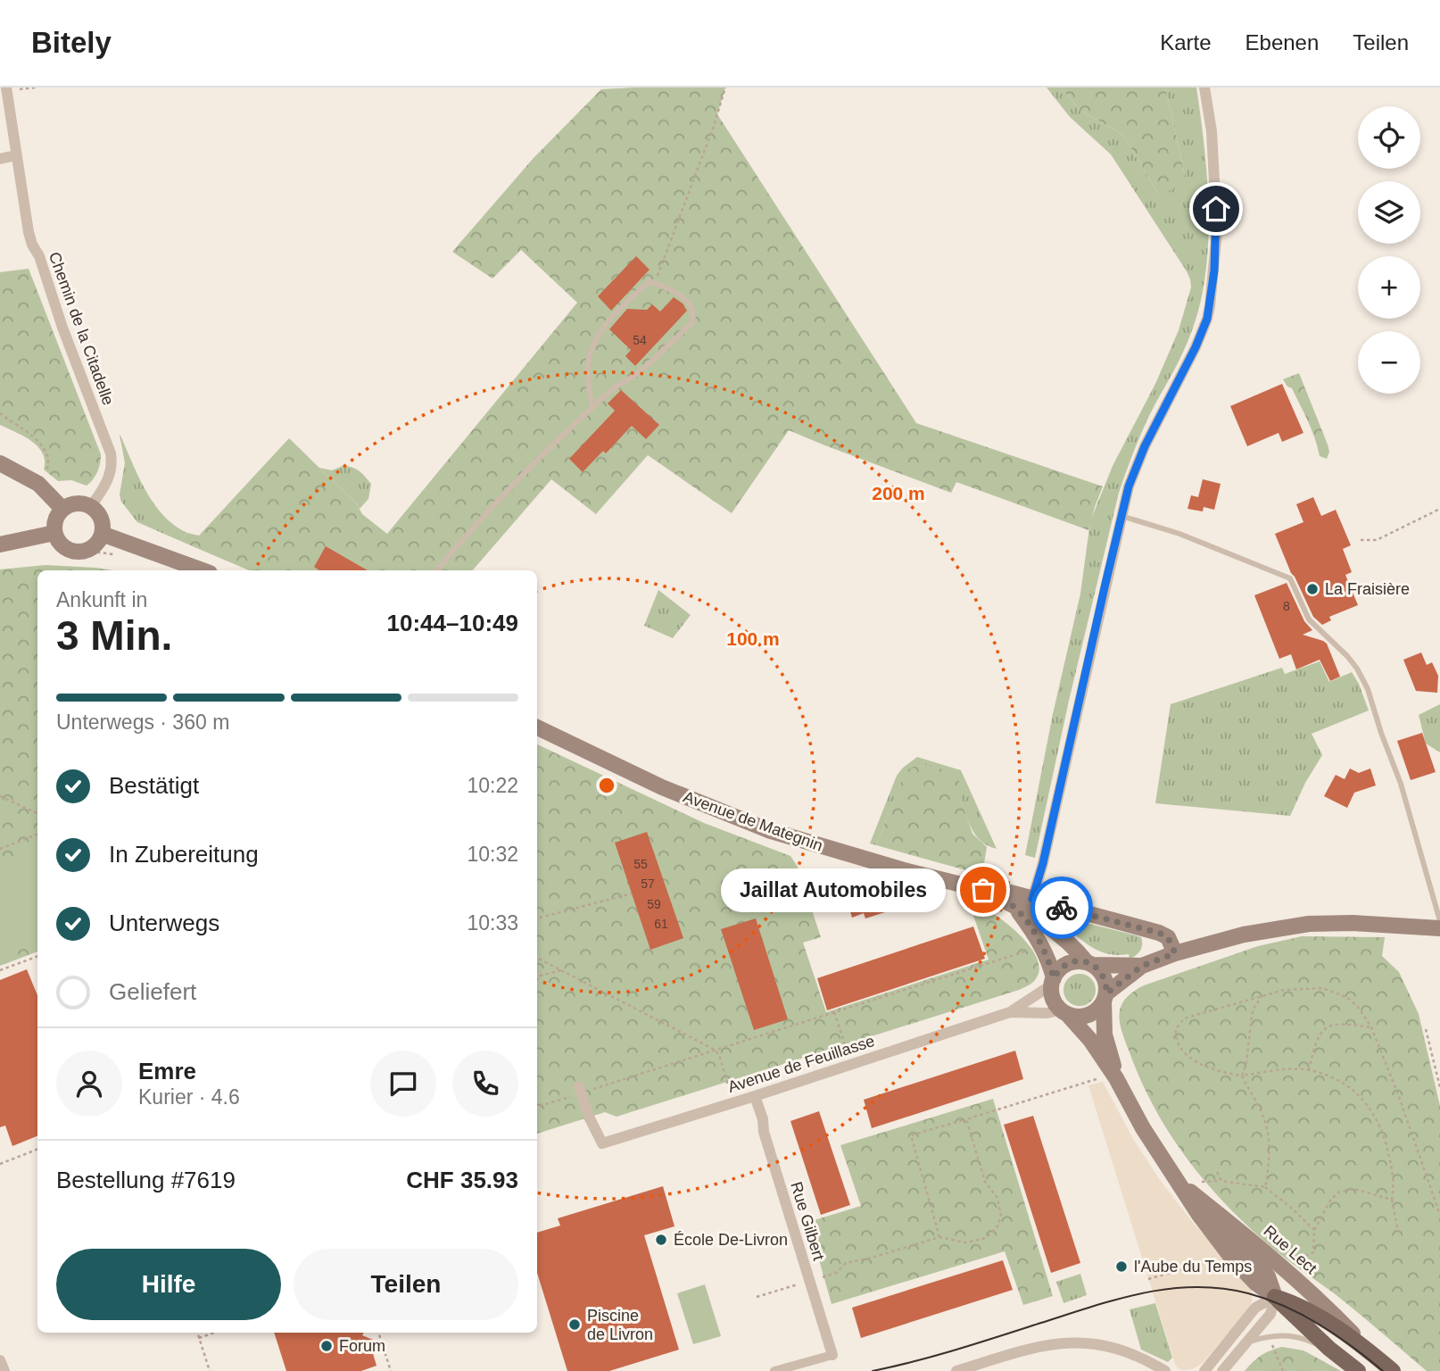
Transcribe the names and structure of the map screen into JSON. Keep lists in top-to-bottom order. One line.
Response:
{"streets":{"main road":["Avenue de Mategnin","Rue Lect"],"street":["Chemin de la Citadelle","Avenue de Feuillasse","Rue Gilbert"]},"crossings":[["Avenue de Mategnin","Avenue de Feuillasse"],["Avenue de Mategnin","Rue Lect"],["Avenue de Feuillasse","Rue Gilbert"],["Avenue de Feuillasse","Rue Lect"]],"places":["La Fraisière","Jaillat Automobiles","École De-Livron","l'Aube du Temps","Piscine de Livron","Forum"],"house_numbers":["54","8","55","57","59","61"],"page":{"header":"Bitely","nav":["Karte","Ebenen","Teilen"],"map_buttons":["+","−"],"heading":["3 Min.","Ankunft in","10:44–10:49"],"panel":["Emre","Kurier · 4.6","Bestellung #7619","CHF 35.93"],"bar":"Unterwegs · 360 m","list":[["Bestätigt","10:22"],["In Zubereitung","10:32"],["Unterwegs","10:33"],"Geliefert"],"bubble":"Jaillat Automobiles","buttons":["Hilfe","Teilen"]},"rings":["200 m","100 m"]}
